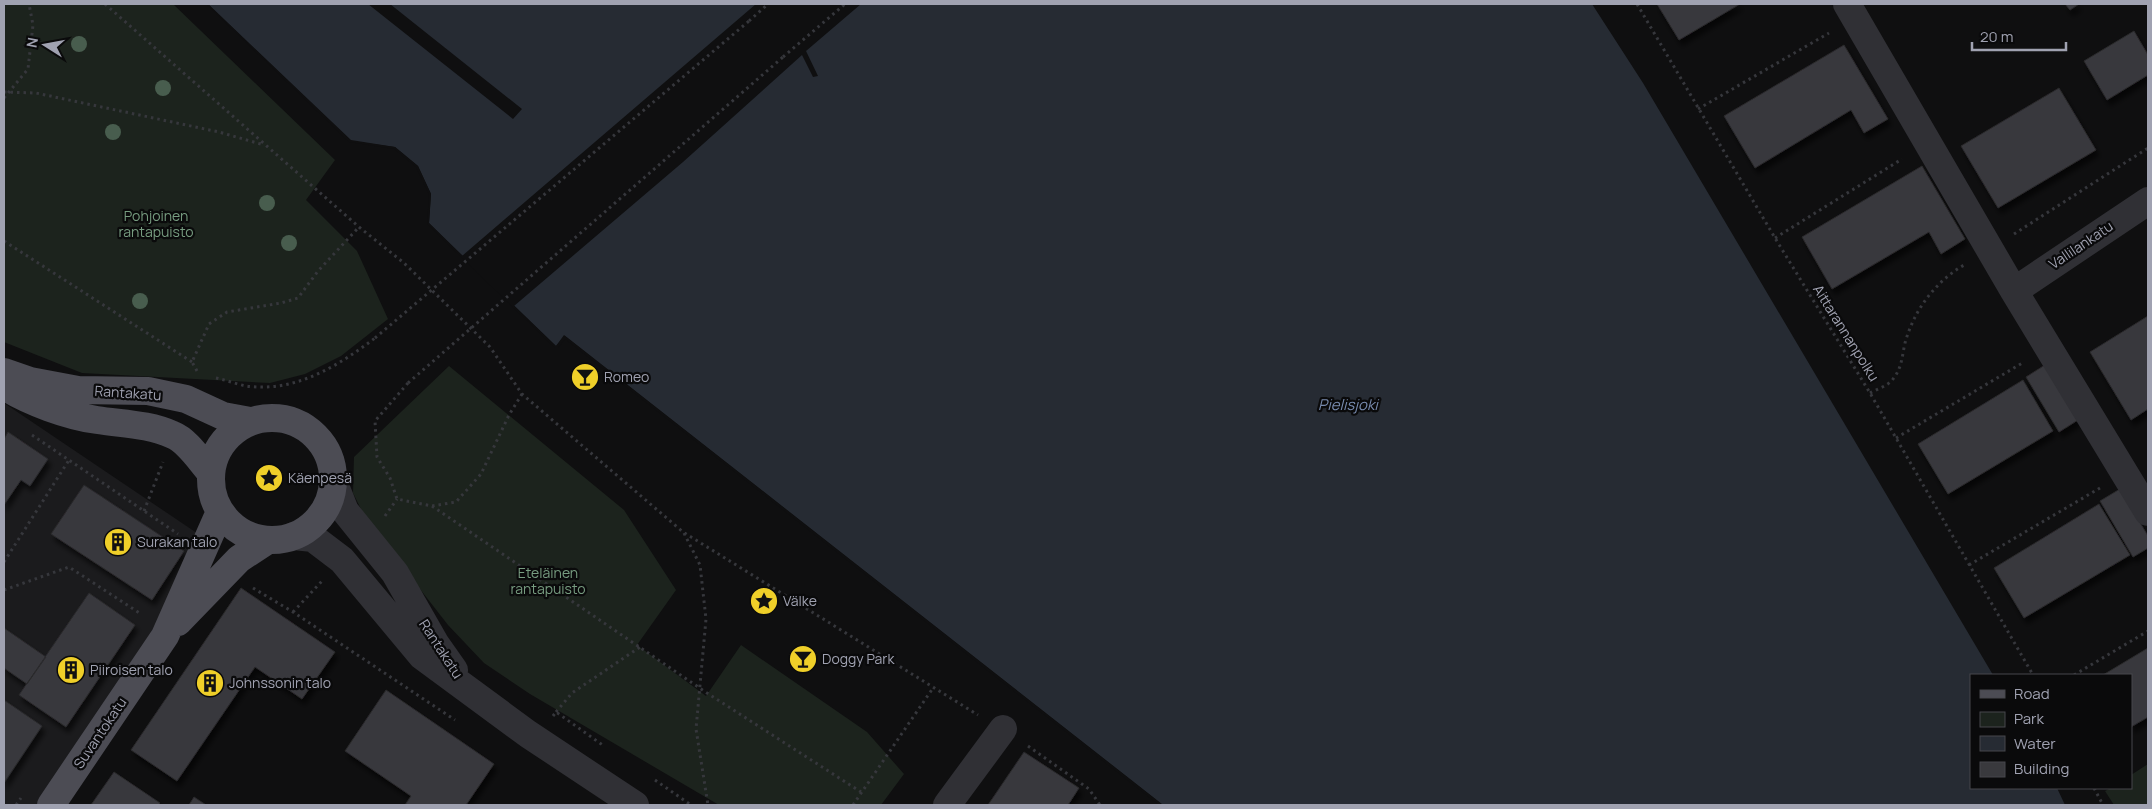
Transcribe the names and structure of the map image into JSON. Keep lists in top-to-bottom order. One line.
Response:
{"streets":{"main road":["Rantakatu","Suvantokatu"],"street":["Vallilankatu"],"path":["Aittarannanpolku"]},"crossings":[["Rantakatu","Suvantokatu"]],"water":["Pielisjoki"],"parks":["Pohjoinen rantapuisto","Eteläinen rantapuisto"],"places":{"bar":["Romeo","Doggy Park"],"place":["Käenpesä","Välke"],"building":["Surakan talo","Piiroisen talo","Johnssonin talo"]},"legend":["Road","Park","Water","Building"],"scale_bar":"20 m","north":"left"}
